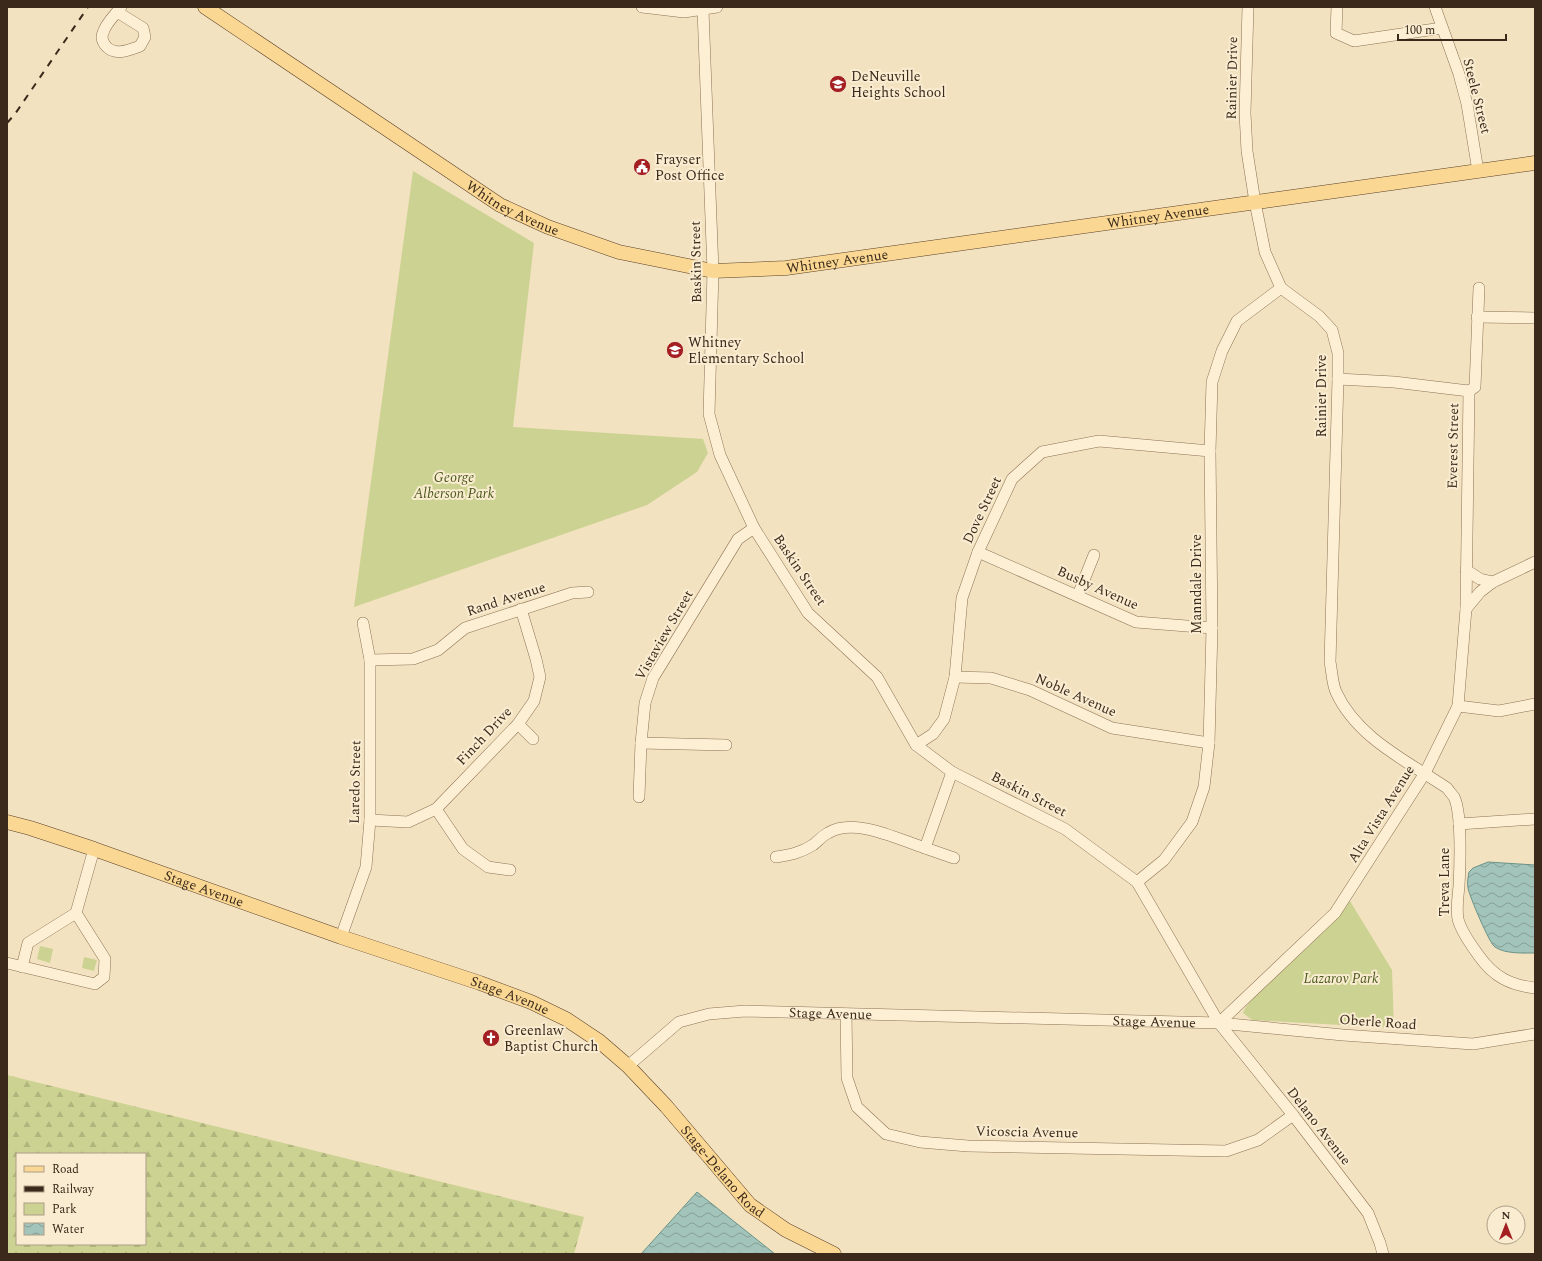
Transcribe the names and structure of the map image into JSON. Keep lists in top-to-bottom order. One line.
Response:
{"streets":{"main road":["Whitney Avenue","Stage Avenue","Stage-Delano Road"],"street":["Rainier Drive","Steele Street","Baskin Street","Everest Street","Dove Street","Manndale Drive","Busby Avenue","Rand Avenue","Vistaview Street","Noble Avenue","Finch Drive","Laredo Street","Alta Vista Avenue","Treva Lane","Oberle Road","Delano Avenue","Vicoscia Avenue"]},"crossings":[["Rainier Drive","Whitney Avenue"],["Rainier Drive","Everest Street"],["Rainier Drive","Manndale Drive"],["Rainier Drive","Alta Vista Avenue"],["Rainier Drive","Treva Lane"],["Steele Street","Whitney Avenue"],["Whitney Avenue","Baskin Street"],["Baskin Street","Dove Street"],["Baskin Street","Manndale Drive"],["Baskin Street","Vistaview Street"],["Baskin Street","Alta Vista Avenue"],["Baskin Street","Stage Avenue"],["Baskin Street","Oberle Road"],["Baskin Street","Delano Avenue"],["Everest Street","Alta Vista Avenue"],["Dove Street","Manndale Drive"],["Dove Street","Busby Avenue"],["Dove Street","Noble Avenue"],["Manndale Drive","Busby Avenue"],["Manndale Drive","Noble Avenue"],["Rand Avenue","Finch Drive"],["Rand Avenue","Laredo Street"],["Finch Drive","Laredo Street"],["Laredo Street","Stage Avenue"],["Alta Vista Avenue","Treva Lane"],["Alta Vista Avenue","Stage Avenue"],["Alta Vista Avenue","Oberle Road"],["Alta Vista Avenue","Delano Avenue"],["Stage Avenue","Oberle Road"],["Stage Avenue","Delano Avenue"],["Stage Avenue","Vicoscia Avenue"],["Stage Avenue","Stage-Delano Road"],["Oberle Road","Delano Avenue"],["Delano Avenue","Vicoscia Avenue"]],"parks":["George Alberson Park","Lazarov Park"],"places":{"school or university":["DeNeuville Heights School","Whitney Elementary School"],"public building":["Frayser Post Office"],"church":["Greenlaw Baptist Church"]},"legend":["Road","Railway","Park","Water"],"scale_bar":"100 m","north":"top"}
